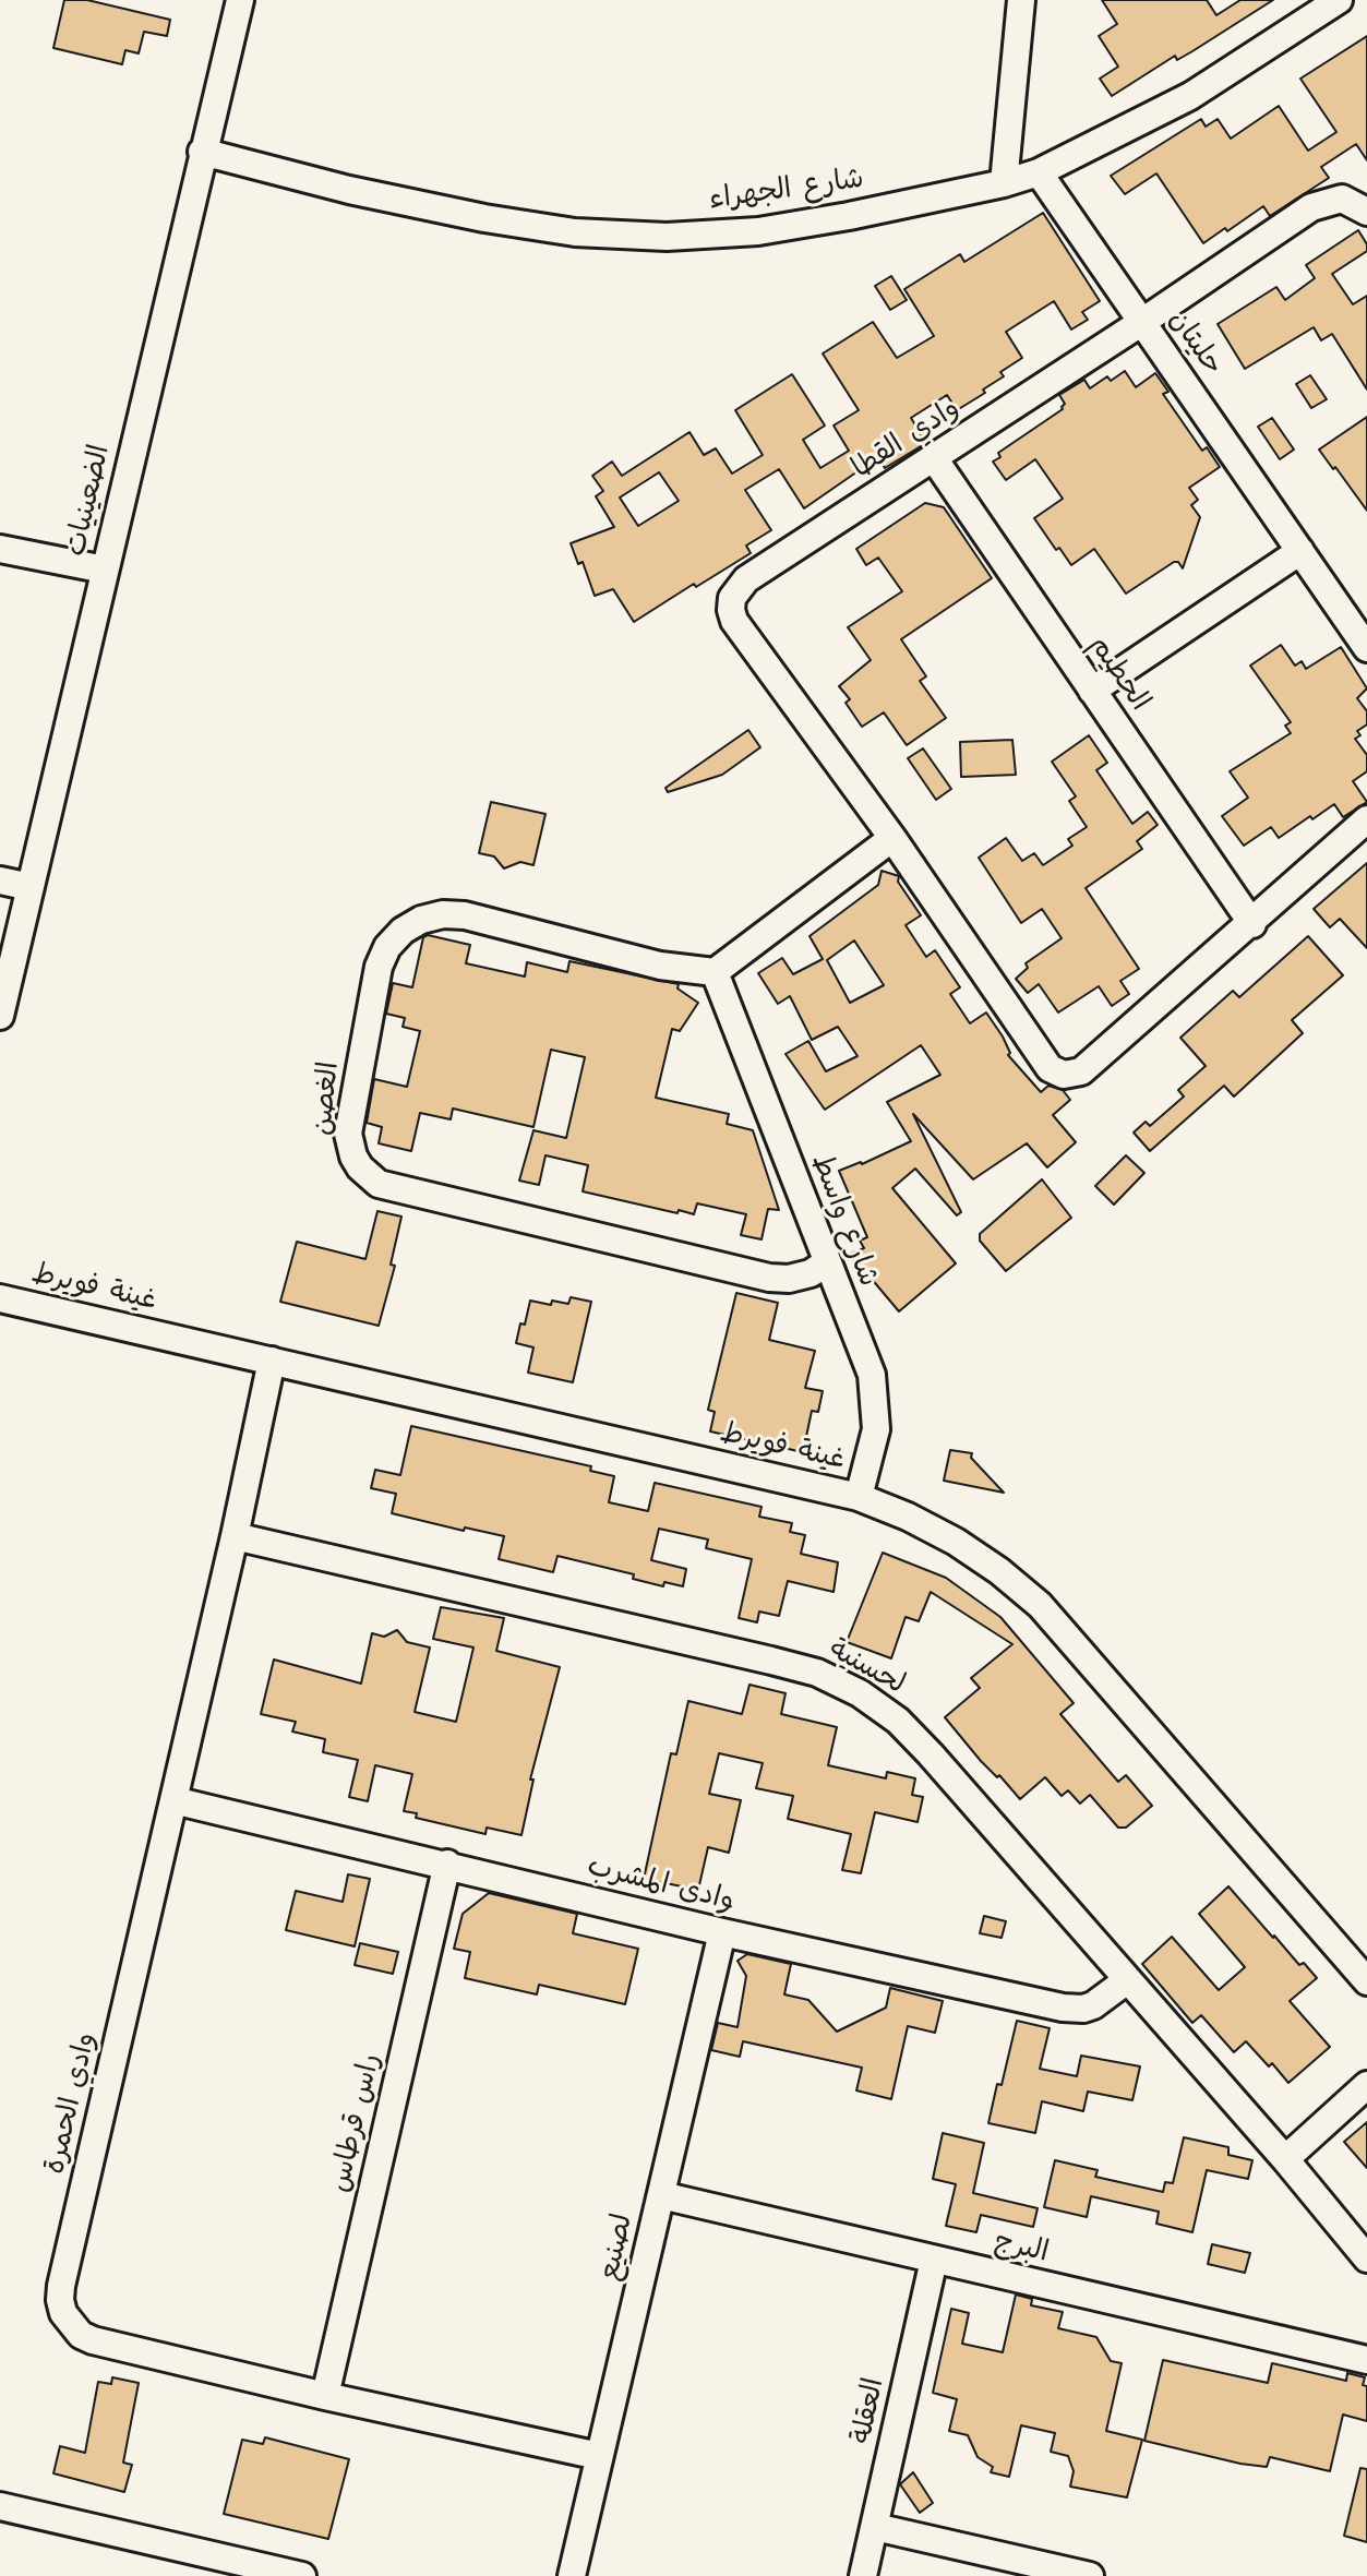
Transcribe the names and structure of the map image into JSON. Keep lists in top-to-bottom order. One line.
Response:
{"streets":{"street":["شارع الجهراء","حليتان","وادي القطا","الضعينيات","الحطيم","الغصن","شارع واسط","غينة فويرط","لحسنية","وادى المشرب","وادي الحمرة","راس قرطاس","لصنيع","البرج","العقلة"]},"crossings":[["شارع الجهراء","حليتان"],["شارع الجهراء","الضعينيات"],["حليتان","وادي القطا"],["وادي القطا","الحطيم"],["الغصن","شارع واسط"],["شارع واسط","غينة فويرط"],["غينة فويرط","وادي الحمرة"],["لحسنية","وادى المشرب"],["لحسنية","وادي الحمرة"],["وادى المشرب","وادي الحمرة"],["وادى المشرب","راس قرطاس"],["وادى المشرب","لصنيع"],["وادي الحمرة","راس قرطاس"],["وادي الحمرة","لصنيع"],["لصنيع","البرج"],["البرج","العقلة"]]}
